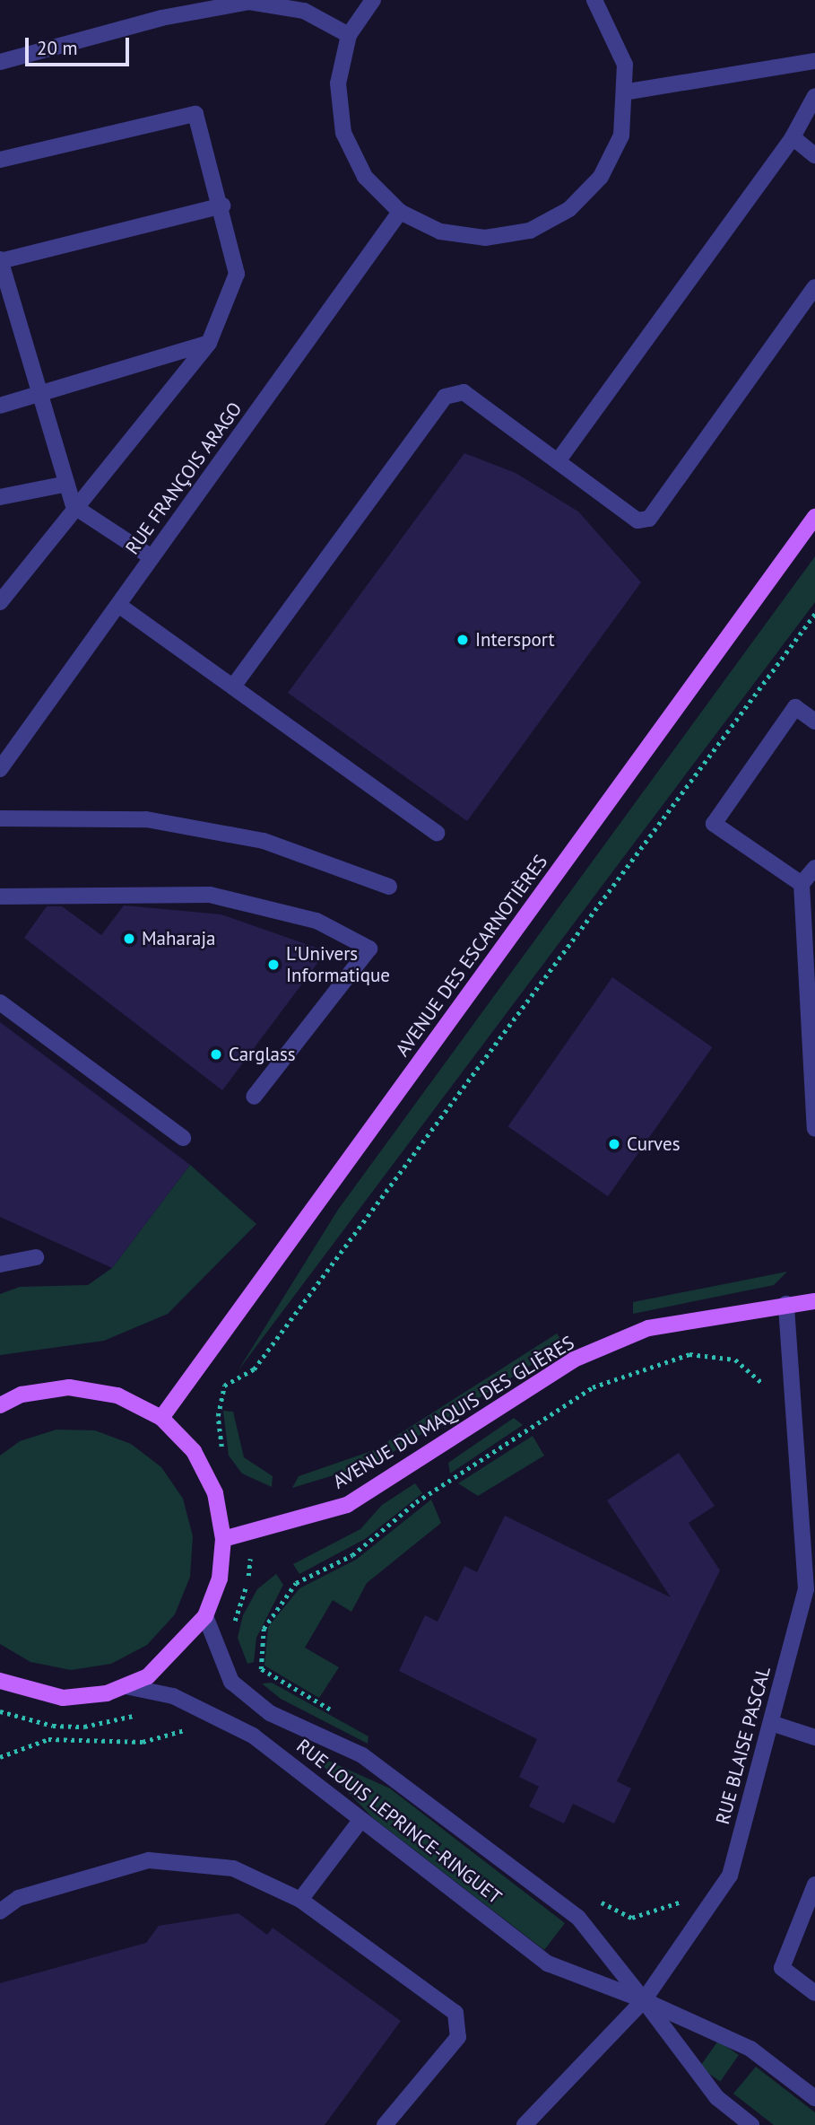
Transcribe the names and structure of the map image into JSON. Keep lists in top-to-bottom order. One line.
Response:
{"streets":{"main road":["AVENUE DES ESCARNOTIÈRES","AVENUE DU MAQUIS DES GLIÈRES"],"street":["RUE FRANÇOIS ARAGO","RUE BLAISE PASCAL","RUE LOUIS LEPRINCE-RINGUET"]},"crossings":[["AVENUE DU MAQUIS DES GLIÈRES","RUE BLAISE PASCAL"],["RUE BLAISE PASCAL","RUE LOUIS LEPRINCE-RINGUET"]],"places":["Intersport","Maharaja","L'Univers Informatique","Carglass","Curves"],"scale_bar":"20 m"}
